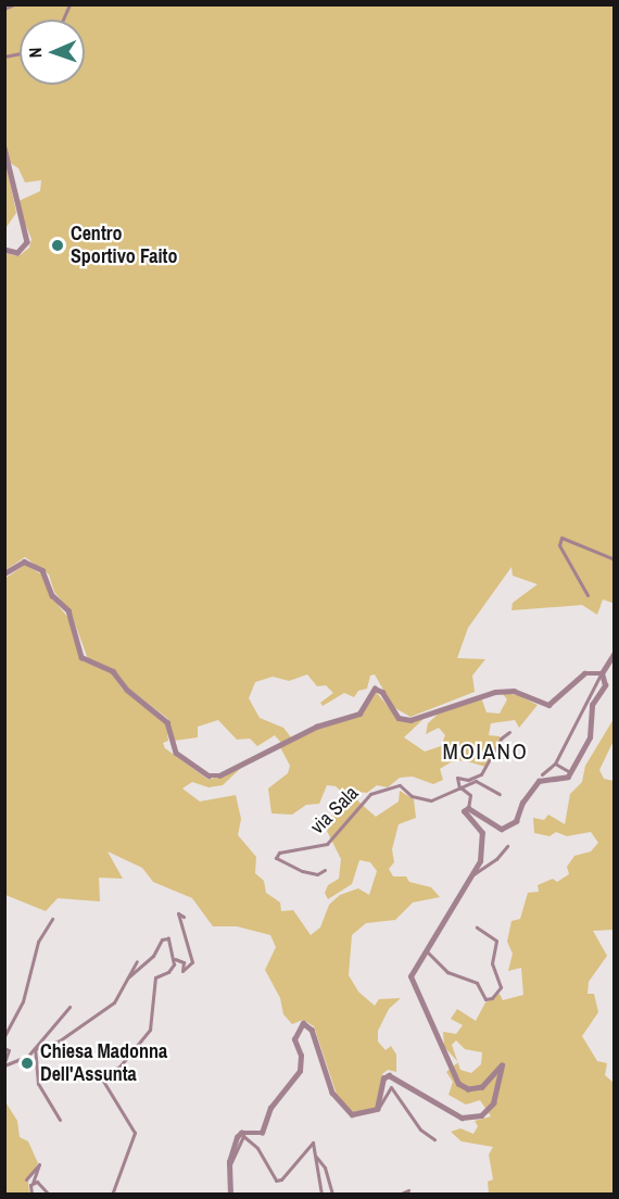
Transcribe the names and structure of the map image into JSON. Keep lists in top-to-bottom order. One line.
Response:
{"streets":{"street":["via Sala"]},"districts":["MOIANO"],"places":["Centro Sportivo Faito","Chiesa Madonna Dell'Assunta"],"north":"left"}
